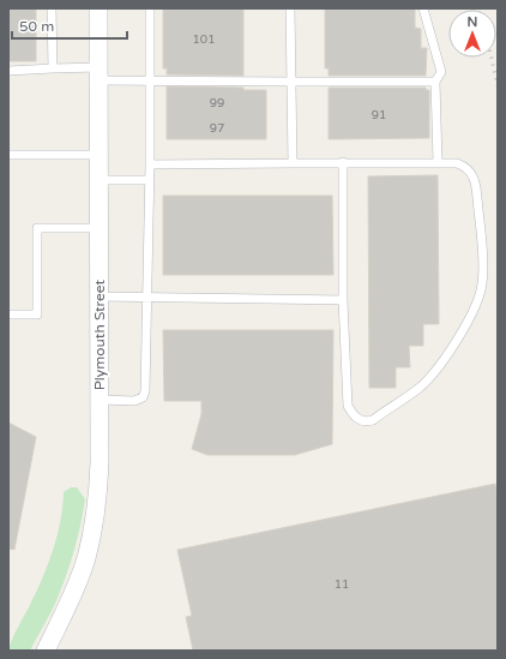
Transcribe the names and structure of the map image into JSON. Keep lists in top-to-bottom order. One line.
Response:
{"streets":{"street":["Plymouth Street"]},"house_numbers":["101","99","91","97","11"],"scale_bar":"50 m","north":"top"}
